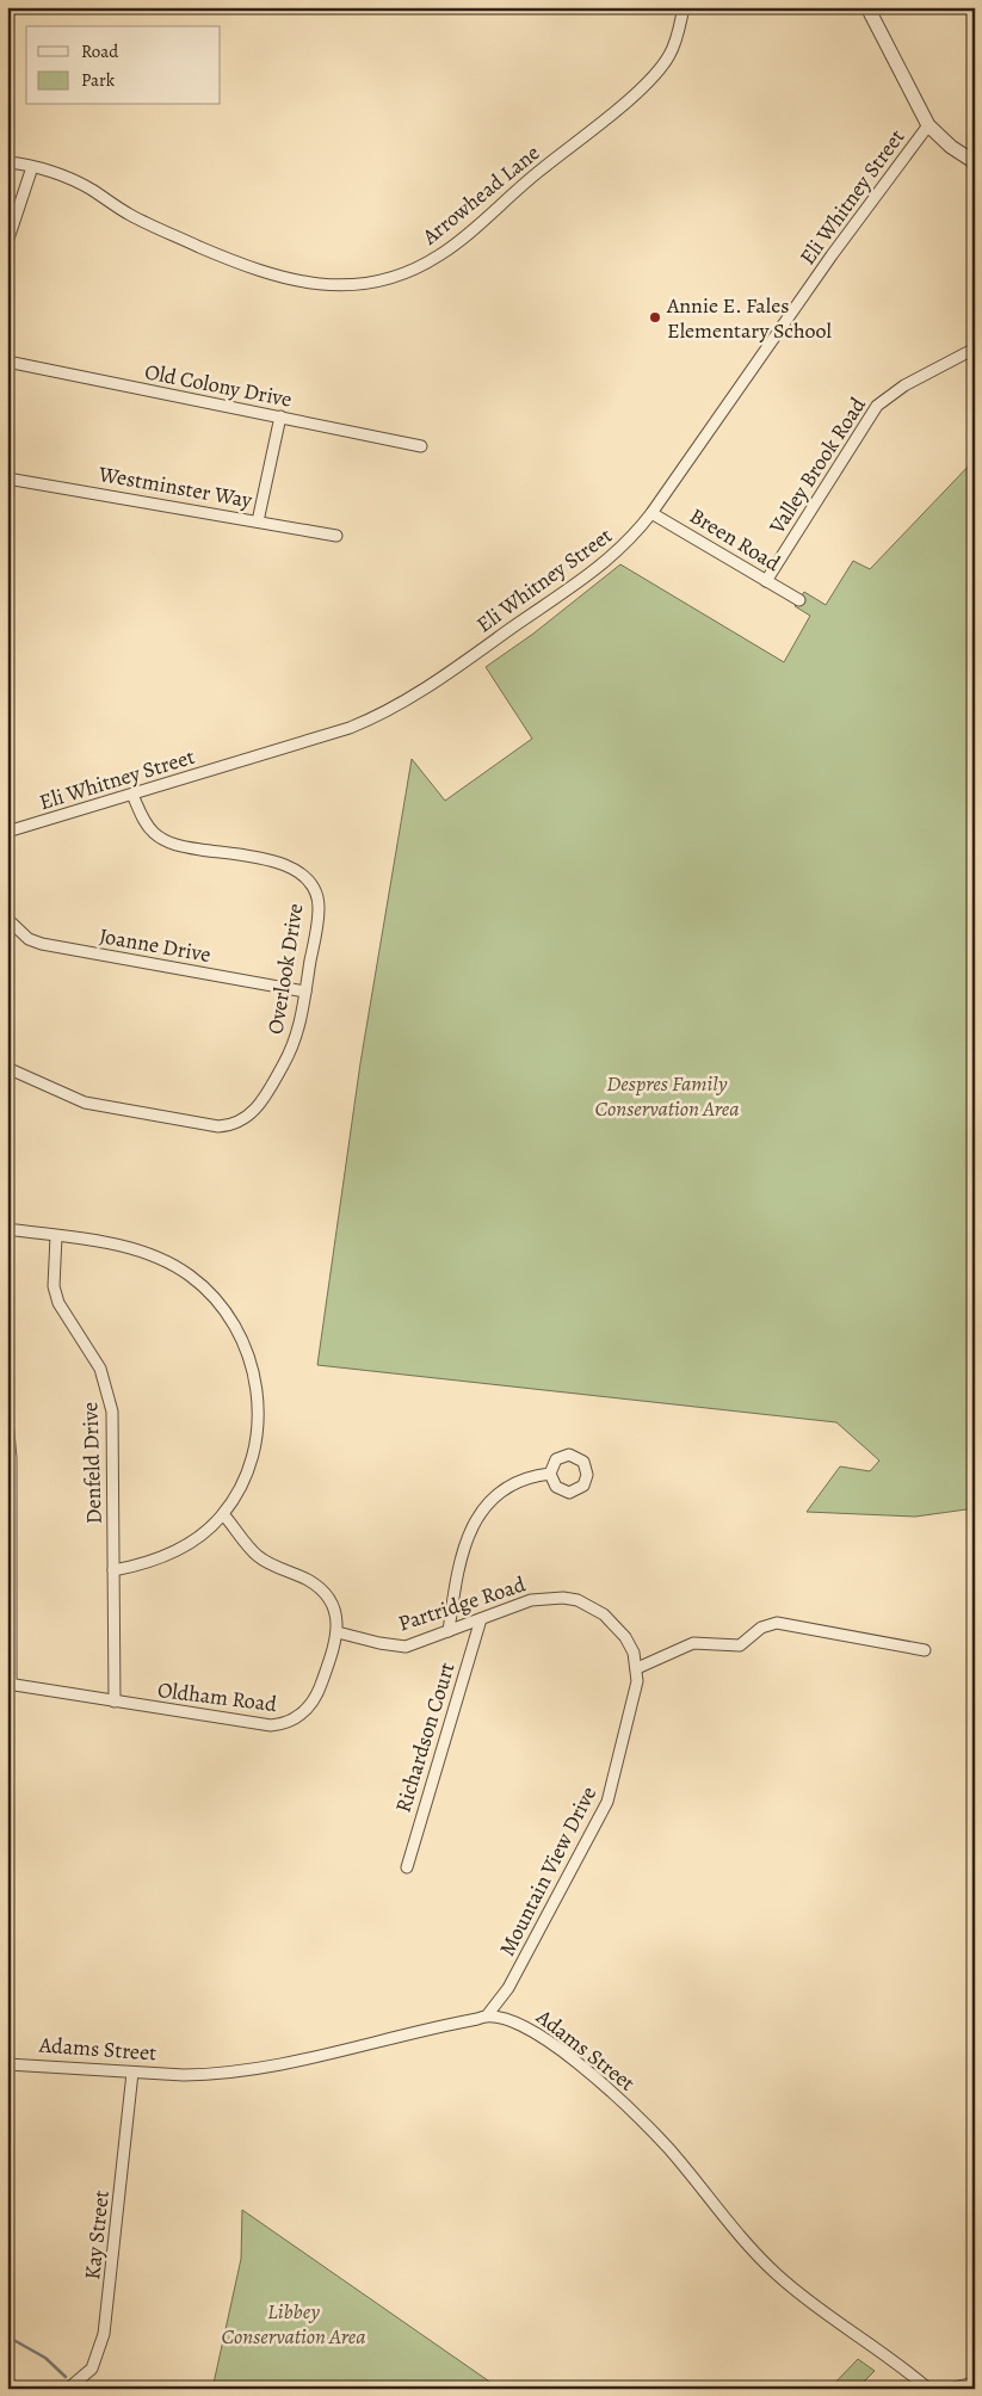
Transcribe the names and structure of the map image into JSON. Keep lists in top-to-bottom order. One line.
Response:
{"streets":{"street":["Arrowhead Lane","Eli Whitney Street","Old Colony Drive","Valley Brook Road","Westminster Way","Breen Road","Joanne Drive","Overlook Drive","Denfeld Drive","Partridge Road","Oldham Road","Richardson Court","Mountain View Drive","Adams Street","Kay Street"]},"crossings":[["Eli Whitney Street","Breen Road"],["Eli Whitney Street","Overlook Drive"],["Valley Brook Road","Breen Road"],["Joanne Drive","Overlook Drive"],["Denfeld Drive","Oldham Road"],["Partridge Road","Oldham Road"],["Partridge Road","Richardson Court"],["Partridge Road","Mountain View Drive"],["Mountain View Drive","Adams Street"],["Adams Street","Kay Street"]],"parks":["Despres Family Conservation Area","Libbey Conservation Area"],"places":["Annie E. Fales Elementary School"],"legend":["Road","Park"]}
